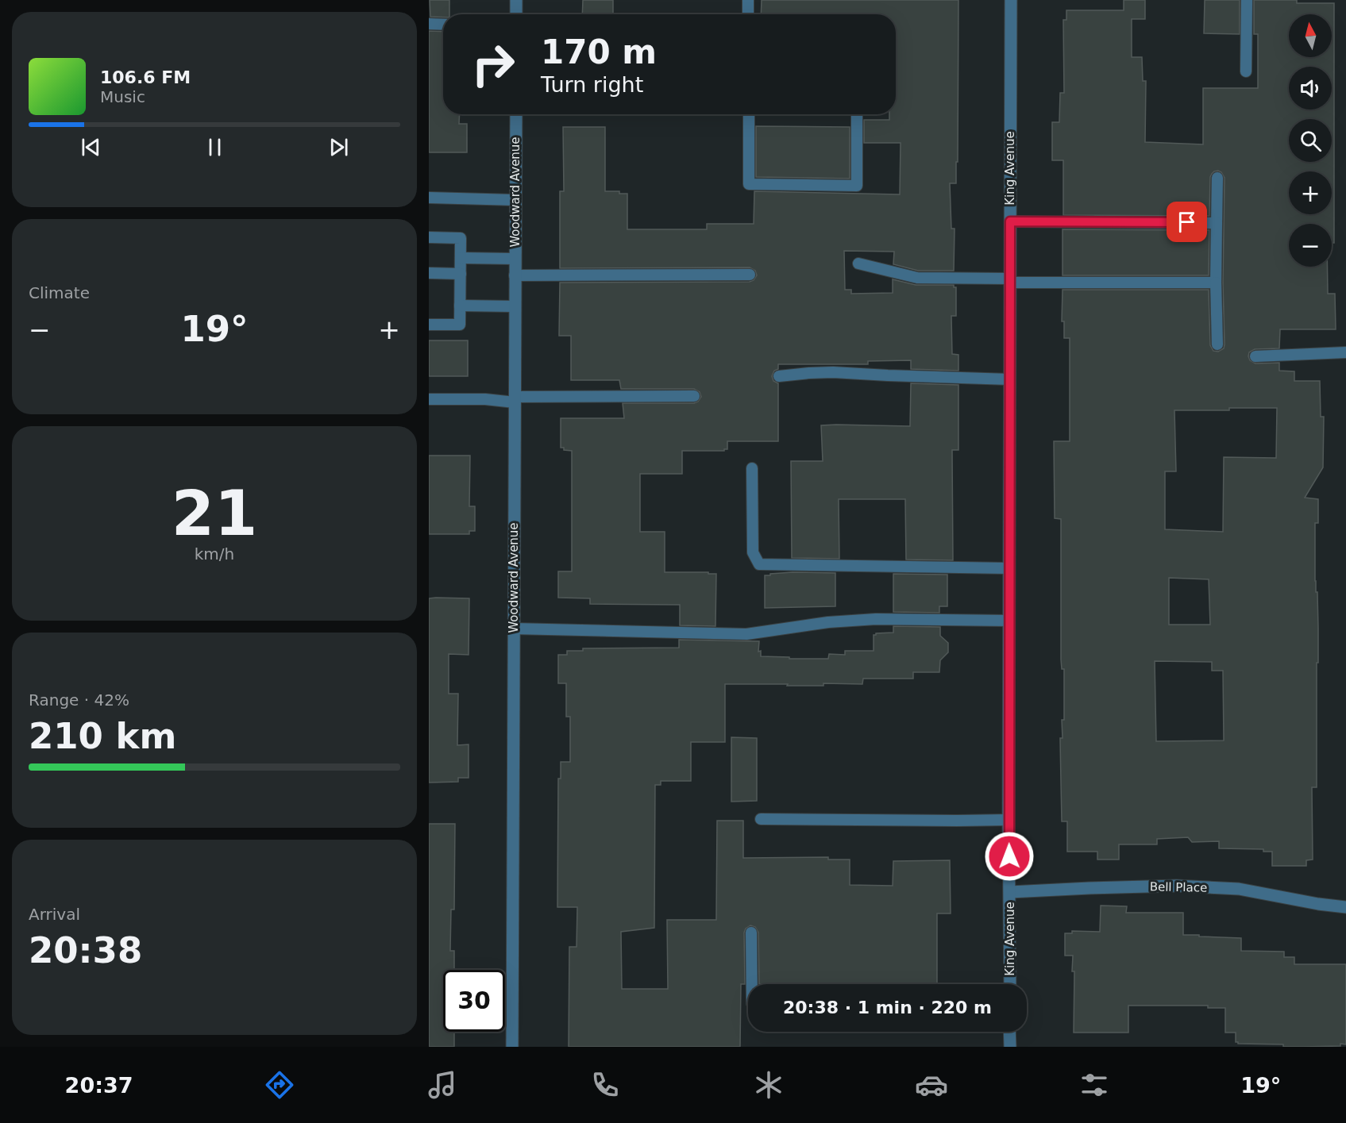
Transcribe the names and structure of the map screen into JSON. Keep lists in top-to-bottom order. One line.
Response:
{"streets":{"street":["King Avenue","Woodward Avenue","Bell Place"]},"crossings":[["King Avenue","Bell Place"]],"north":"top","page":{"map_buttons":["+","−"],"turn":["170 m","Turn right"],"song":["106.6 FM","Music"],"tile":["Climate",["21","km/h"],["Range · 42%","210 km"],["Arrival","20:38"]],"heat":["−","19°","+"],"limit":"30","trip":"20:38 · 1 min · 220 m","tabs":["20:37","19°"]}}
